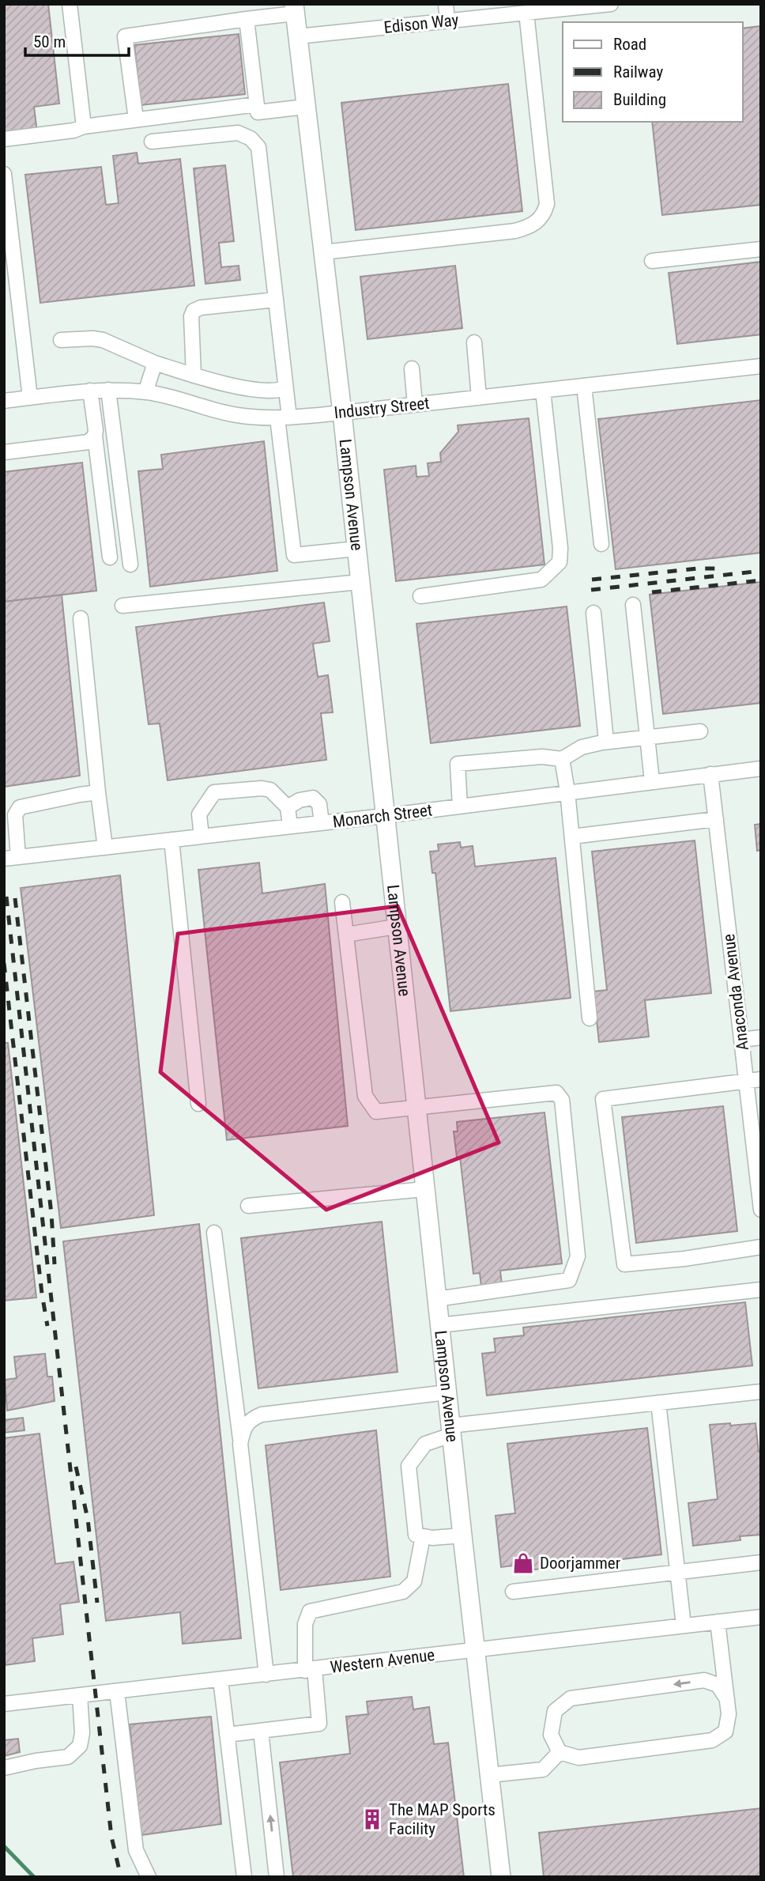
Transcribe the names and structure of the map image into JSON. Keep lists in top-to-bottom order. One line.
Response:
{"streets":{"main road":["Lampson Avenue"],"street":["Edison Way","Industry Street","Monarch Street","Anaconda Avenue","Western Avenue"]},"crossings":[["Edison Way","Lampson Avenue"],["Industry Street","Lampson Avenue"],["Lampson Avenue","Monarch Street"],["Lampson Avenue","Western Avenue"],["Monarch Street","Anaconda Avenue"]],"places":{"shop":["Doorjammer"],"building":["The MAP Sports Facility"]},"legend":["Road","Railway","Building"],"scale_bar":"50 m"}
